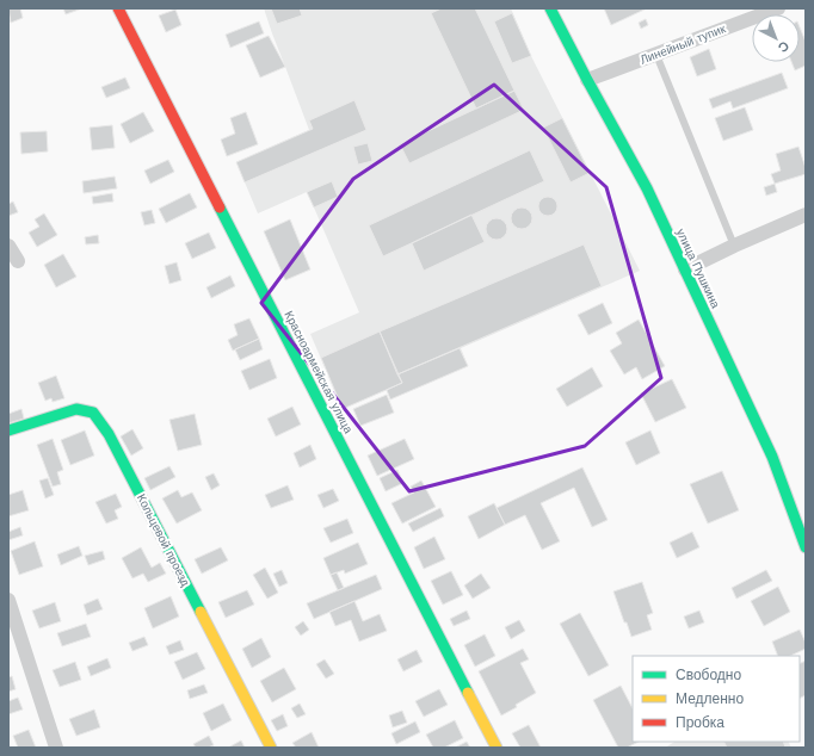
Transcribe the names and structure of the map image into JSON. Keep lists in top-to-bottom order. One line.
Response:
{"streets":{"street":["Линейный тупик","улица Пушкина","Красноармейская улица","Кольцевой проезд"]},"crossings":[["Линейный тупик","улица Пушкина"]],"legend":["Свободно","Медленно","Пробка"],"north":"bottom right"}
